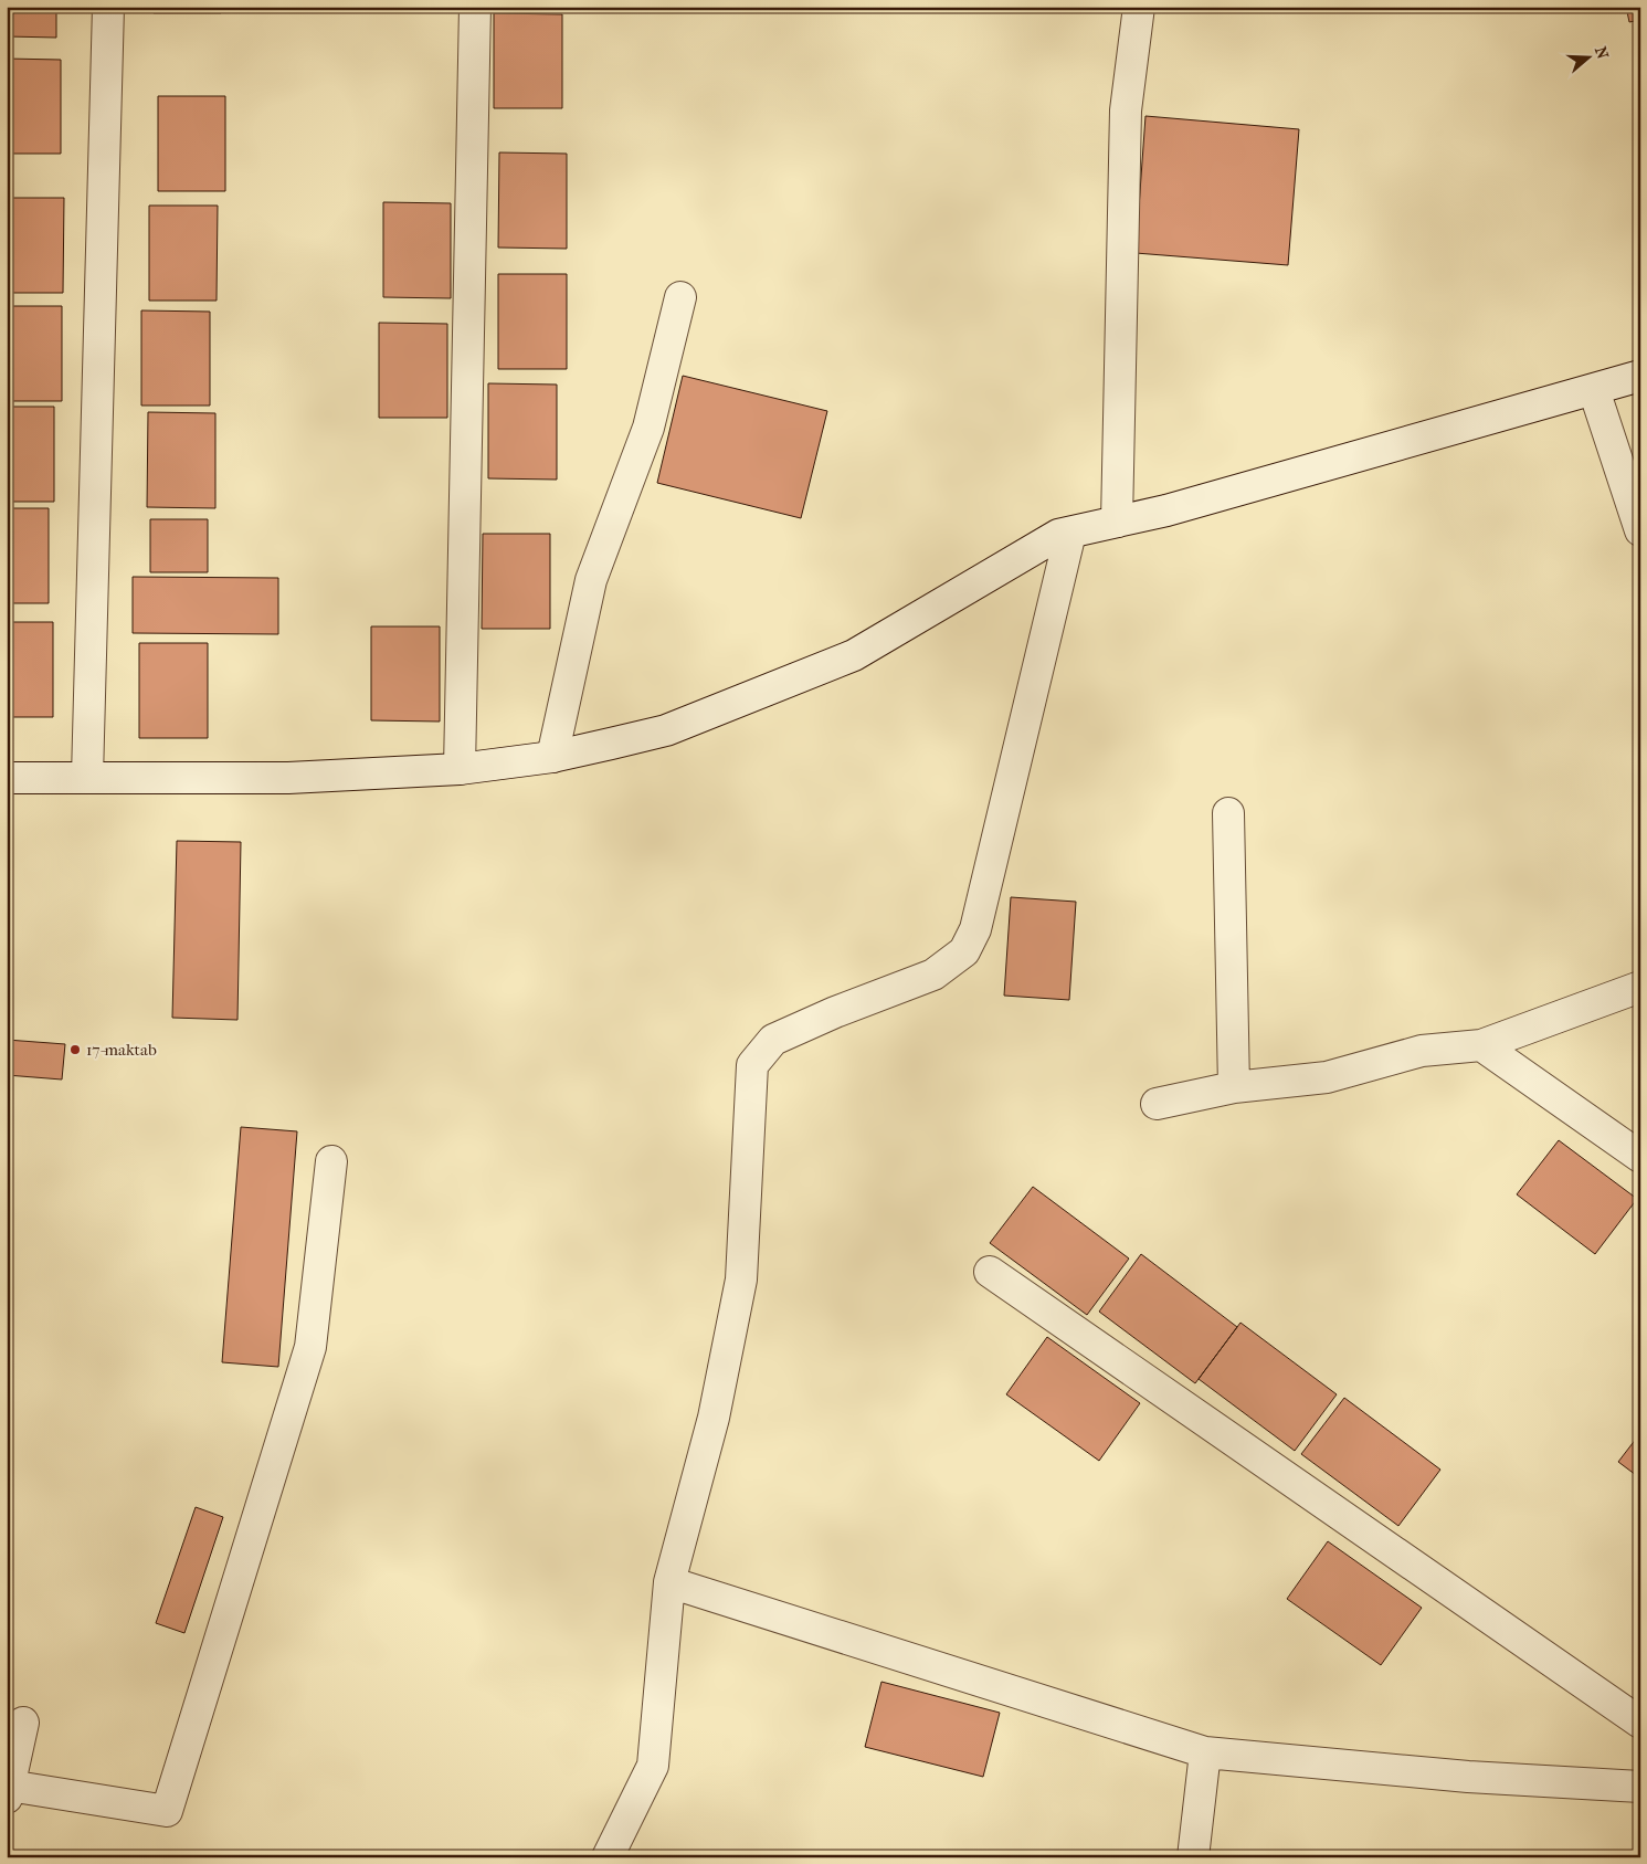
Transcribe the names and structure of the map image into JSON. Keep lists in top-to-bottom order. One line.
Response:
{"places":["17-maktab"],"north":"right"}
